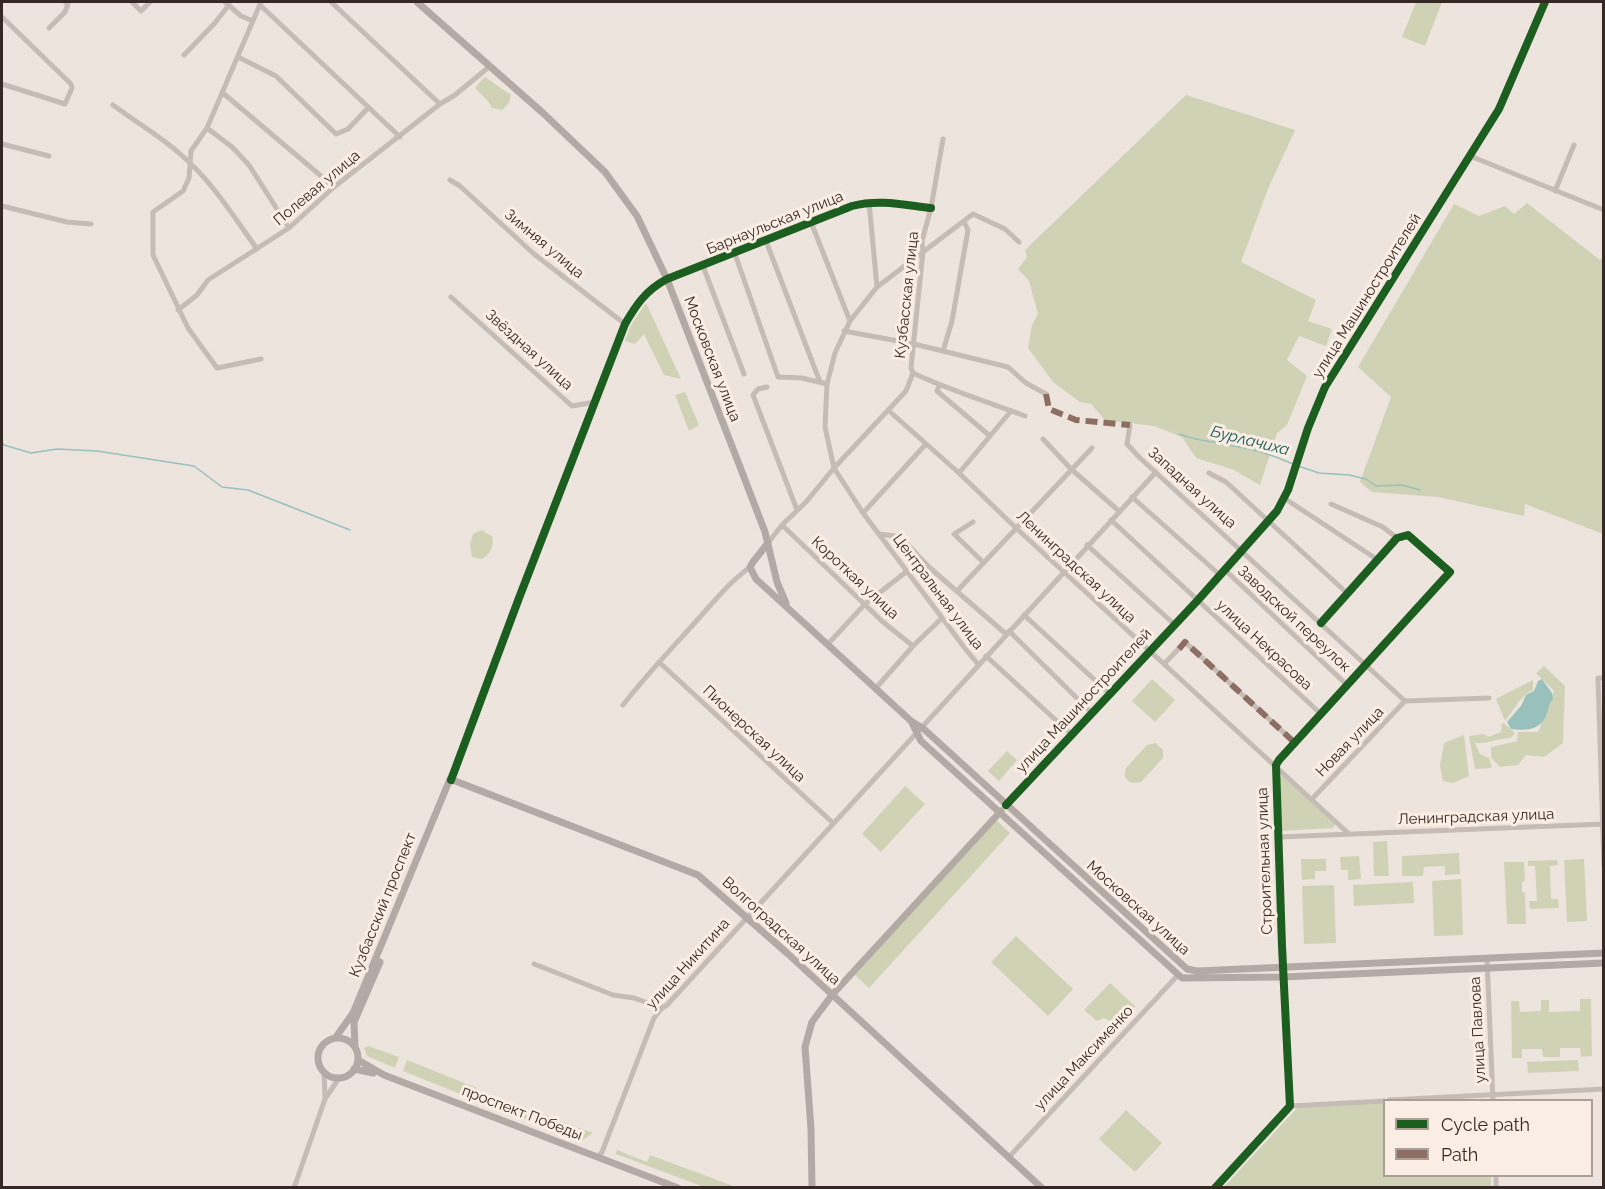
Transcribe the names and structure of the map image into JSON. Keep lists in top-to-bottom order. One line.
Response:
{"streets":{"main road":["улица Машиностроителей","Московская улица","Кузбасский проспект","Волгоградская улица","проспект Победы"],"street":["Полевая улица","Барнаульская улица","Зимняя улица","Кузбасская улица","Звёздная улица","Западная улица","Ленинградская улица","Короткая улица","Центральная улица","Заводской переулок","улица Некрасова","Пионерская улица","Новая улица","Строительная улица","улица Никитина","улица Павлова","улица Максименко"]},"crossings":[["Полевая улица","Московская улица"],["Барнаульская улица","Кузбасская улица"],["Барнаульская улица","Московская улица"],["Кузбасская улица","Московская улица"],["Кузбасская улица","Ленинградская улица"],["Кузбасская улица","Короткая улица"],["Кузбасская улица","Центральная улица"],["улица Машиностроителей","Московская улица"],["улица Машиностроителей","Западная улица"],["улица Машиностроителей","Ленинградская улица"],["улица Машиностроителей","Центральная улица"],["улица Машиностроителей","Заводской переулок"],["улица Машиностроителей","улица Некрасова"],["улица Машиностроителей","Волгоградская улица"],["Московская улица","Строительная улица"],["Московская улица","улица Никитина"],["Московская улица","улица Павлова"],["Московская улица","улица Максименко"],["Западная улица","Новая улица"],["Западная улица","Строительная улица"],["Западная улица","улица Никитина"],["Ленинградская улица","Новая улица"],["Ленинградская улица","Строительная улица"],["Ленинградская улица","улица Никитина"],["Центральная улица","улица Никитина"],["Заводской переулок","Строительная улица"],["Заводской переулок","улица Никитина"],["улица Некрасова","Строительная улица"],["улица Некрасова","улица Никитина"],["Пионерская улица","улица Никитина"],["Кузбасский проспект","Волгоградская улица"],["Кузбасский проспект","проспект Победы"],["Волгоградская улица","улица Никитина"],["Волгоградская улица","улица Максименко"],["улица Никитина","проспект Победы"]],"water":["Бурлачиха"],"legend":["Cycle path","Path"]}
